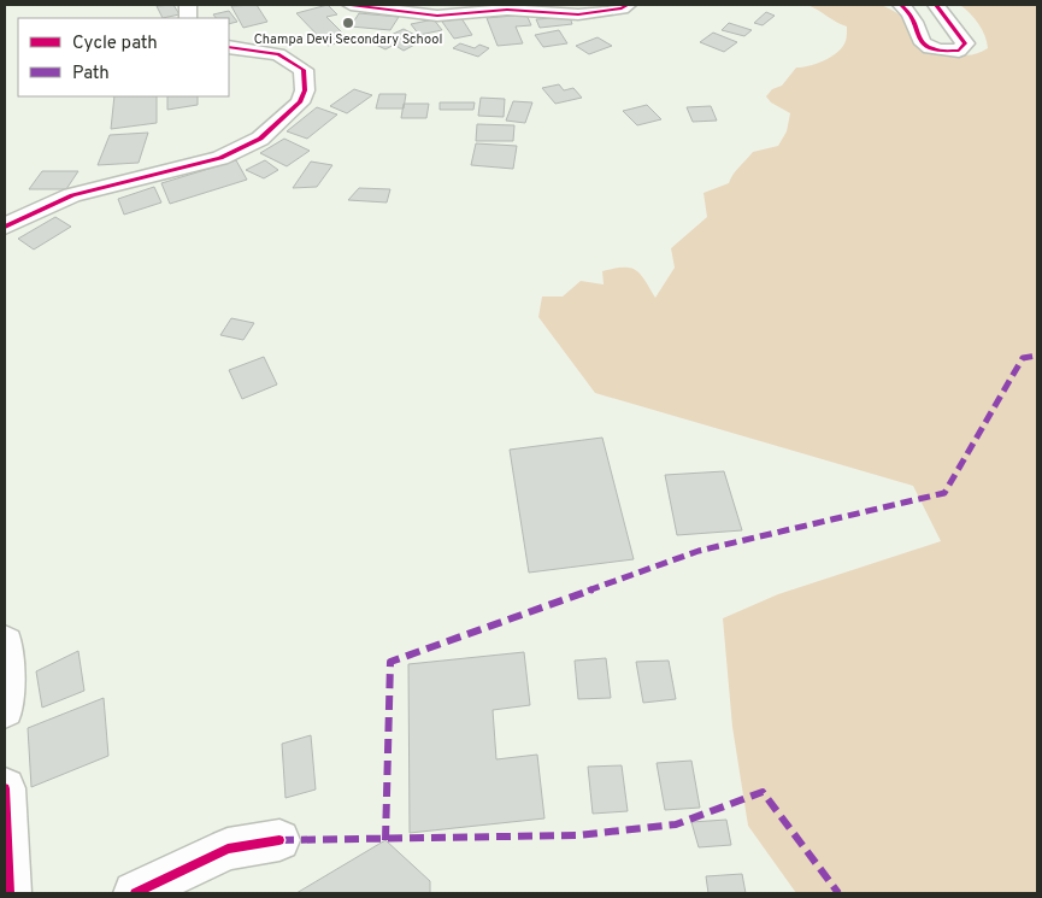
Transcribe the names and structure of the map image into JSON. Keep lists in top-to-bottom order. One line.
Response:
{"places":["Champa Devi Secondary School"],"legend":["Cycle path","Path"]}
